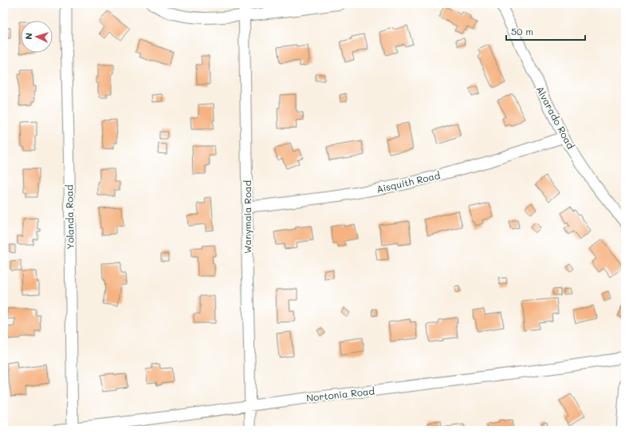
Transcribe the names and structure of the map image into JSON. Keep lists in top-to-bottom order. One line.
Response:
{"streets":{"street":["Alvarado Road","Aisquith Road","Yolanda Road","Wanymala Road","Nortonia Road"]},"crossings":[["Alvarado Road","Aisquith Road"],["Aisquith Road","Wanymala Road"],["Yolanda Road","Nortonia Road"],["Wanymala Road","Nortonia Road"]],"scale_bar":"50 m","north":"left"}
